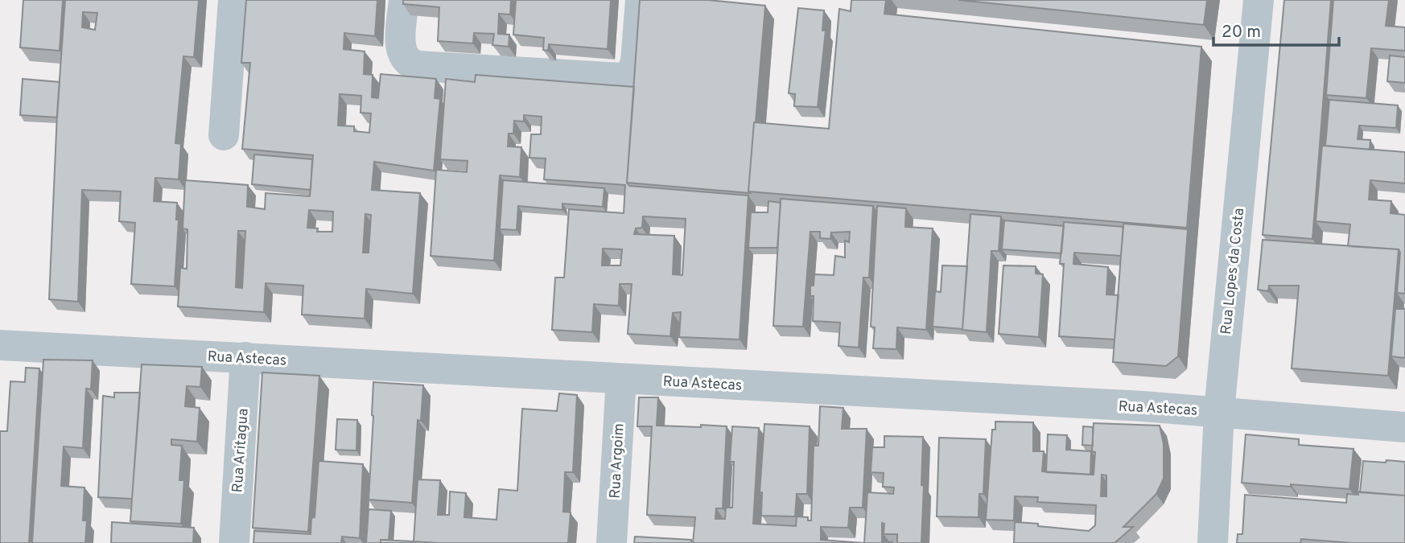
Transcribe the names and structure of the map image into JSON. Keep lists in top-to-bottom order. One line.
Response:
{"streets":{"street":["Rua Lopes da Costa","Rua Astecas","Rua Aritagua","Rua Argoim"]},"crossings":[["Rua Lopes da Costa","Rua Astecas"],["Rua Astecas","Rua Aritagua"],["Rua Astecas","Rua Argoim"]],"scale_bar":"20 m"}
